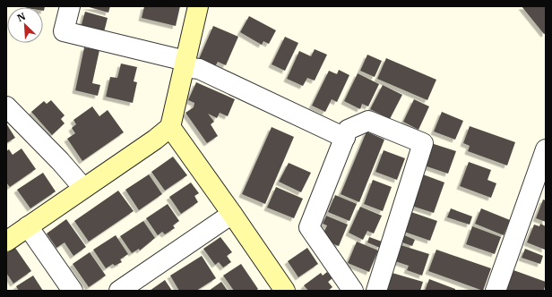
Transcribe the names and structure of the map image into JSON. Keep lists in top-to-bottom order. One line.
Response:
{"north":"top left"}
